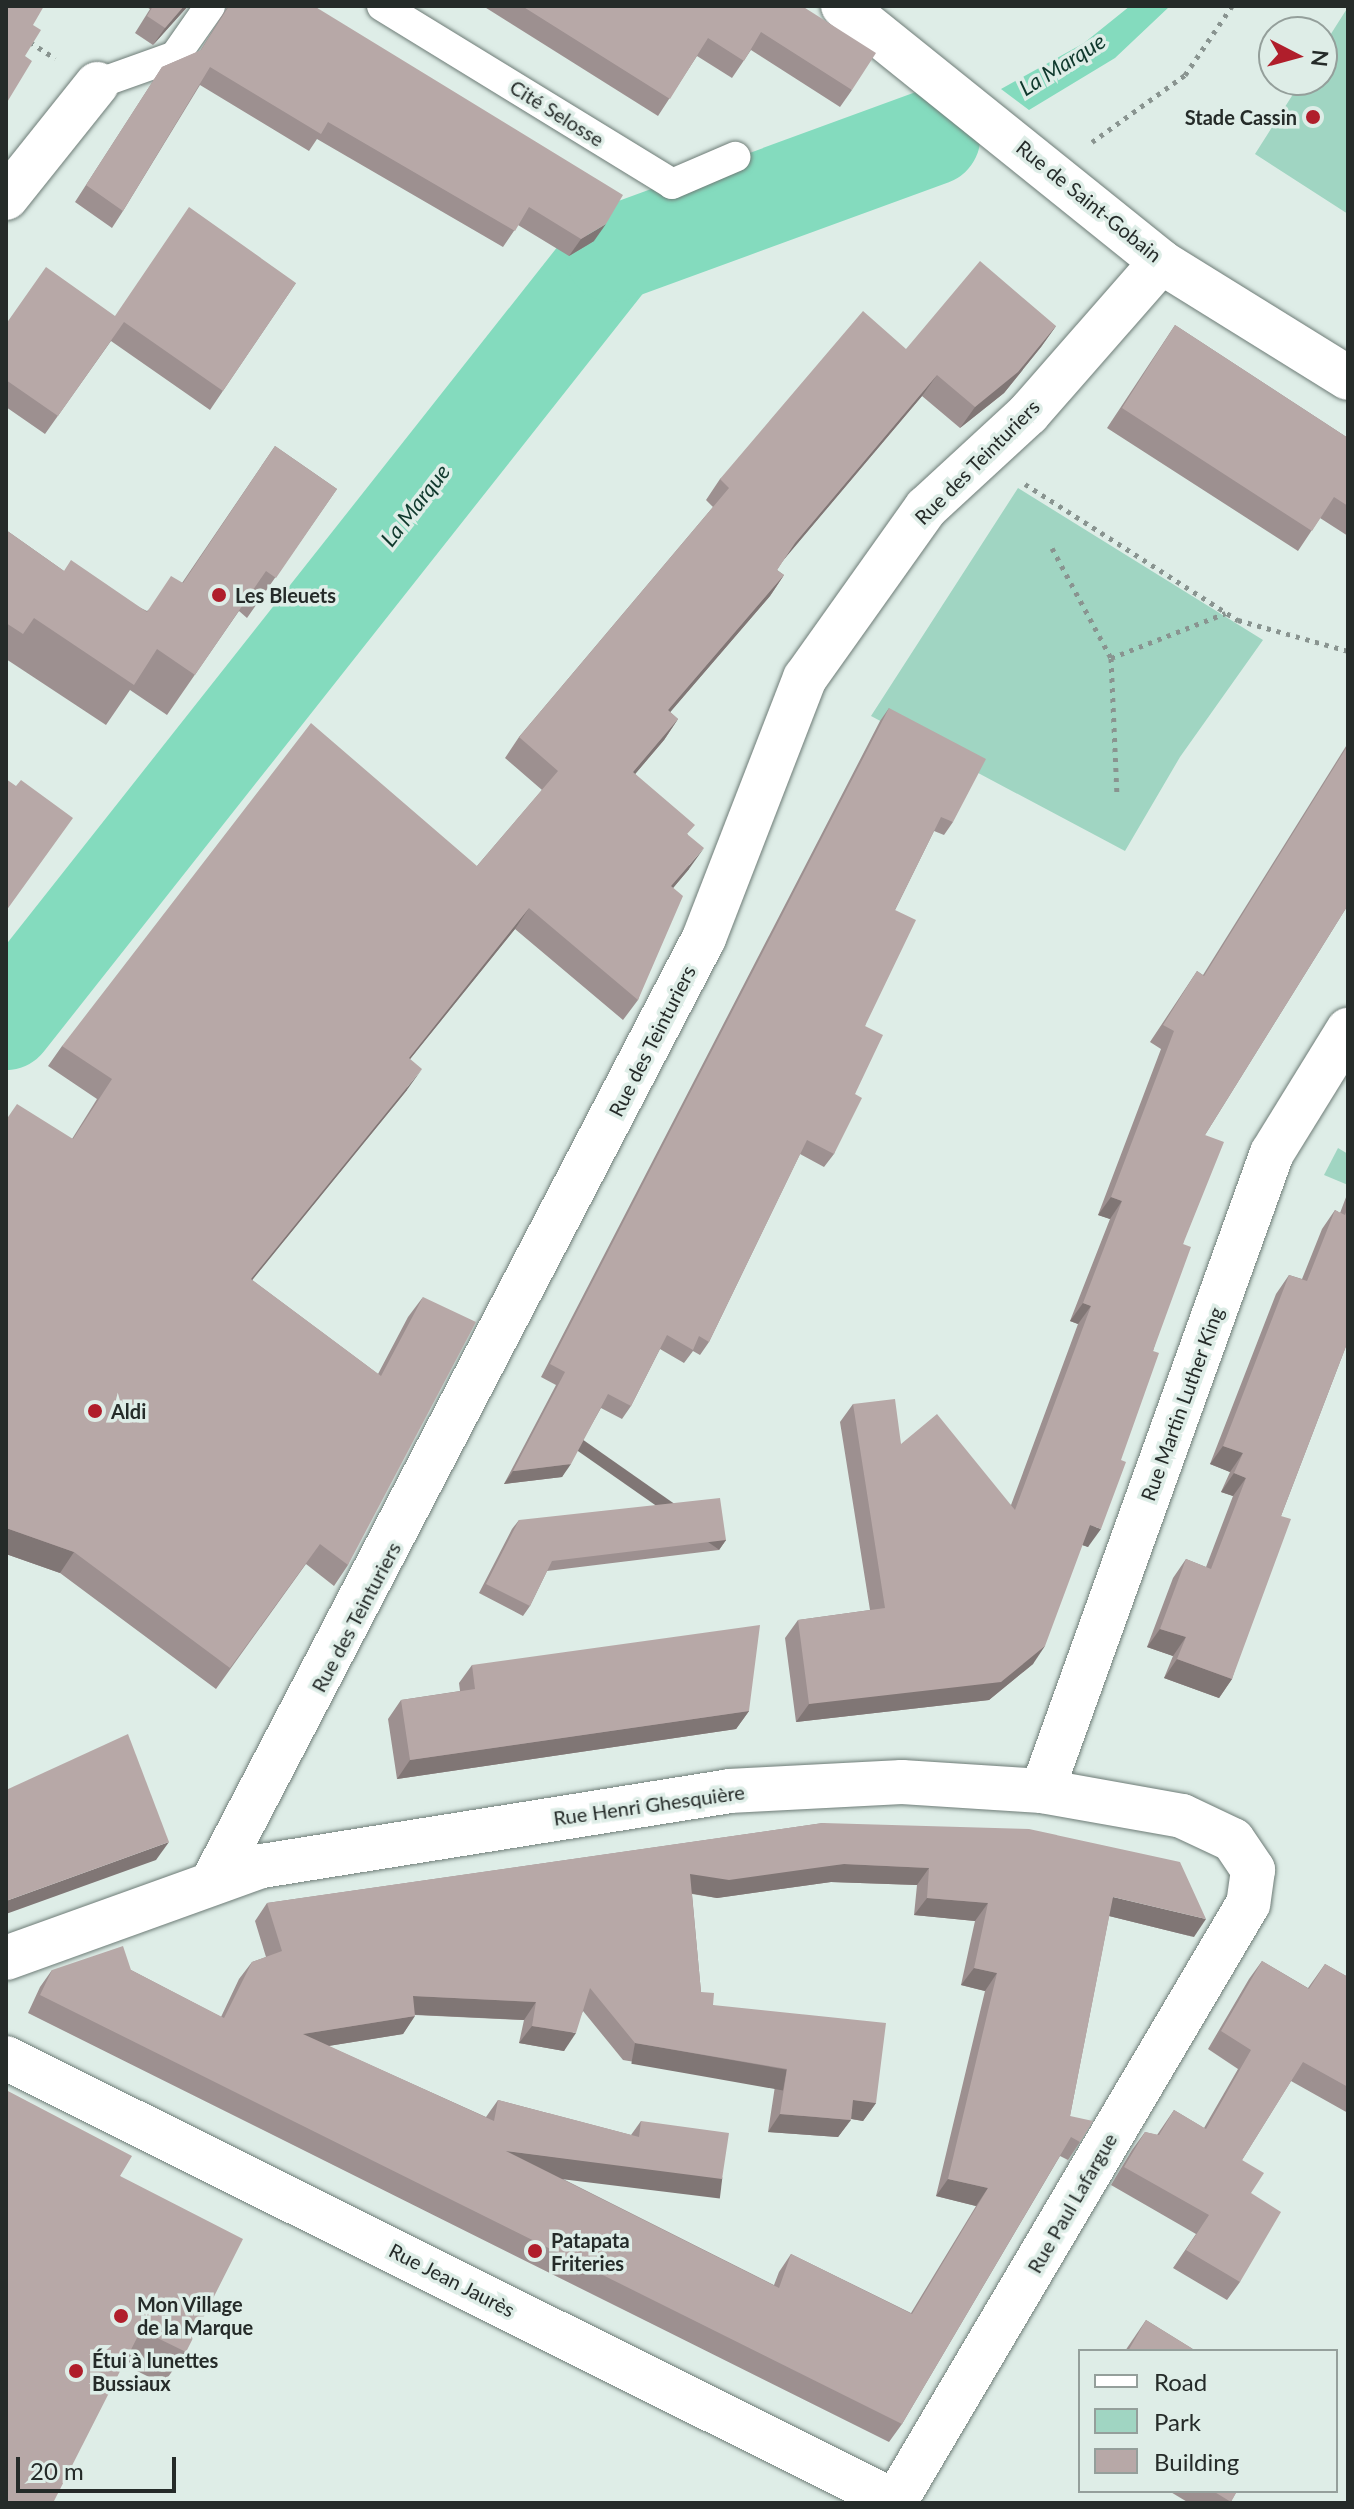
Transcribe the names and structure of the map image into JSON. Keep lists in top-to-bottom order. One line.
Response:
{"streets":{"street":["Rue de Saint-Gobain","Rue des Teinturiers","Rue Martin Luther King","Rue Henri Ghesquière","Rue Paul Lafargue","Rue Jean Jaurès"],"lane":["Cité Selosse"]},"crossings":[["Rue de Saint-Gobain","Rue des Teinturiers"],["Rue des Teinturiers","Rue Henri Ghesquière"],["Rue Martin Luther King","Rue Henri Ghesquière"],["Rue Henri Ghesquière","Rue Paul Lafargue"],["Rue Paul Lafargue","Rue Jean Jaurès"]],"water":["La Marque"],"places":["Stade Cassin","Les Bleuets","Aldi","Patapata Friteries","Mon Village de la Marque","Étui à lunettes Bussiaux"],"legend":["Road","Park","Building"],"scale_bar":"20 m","north":"right"}
